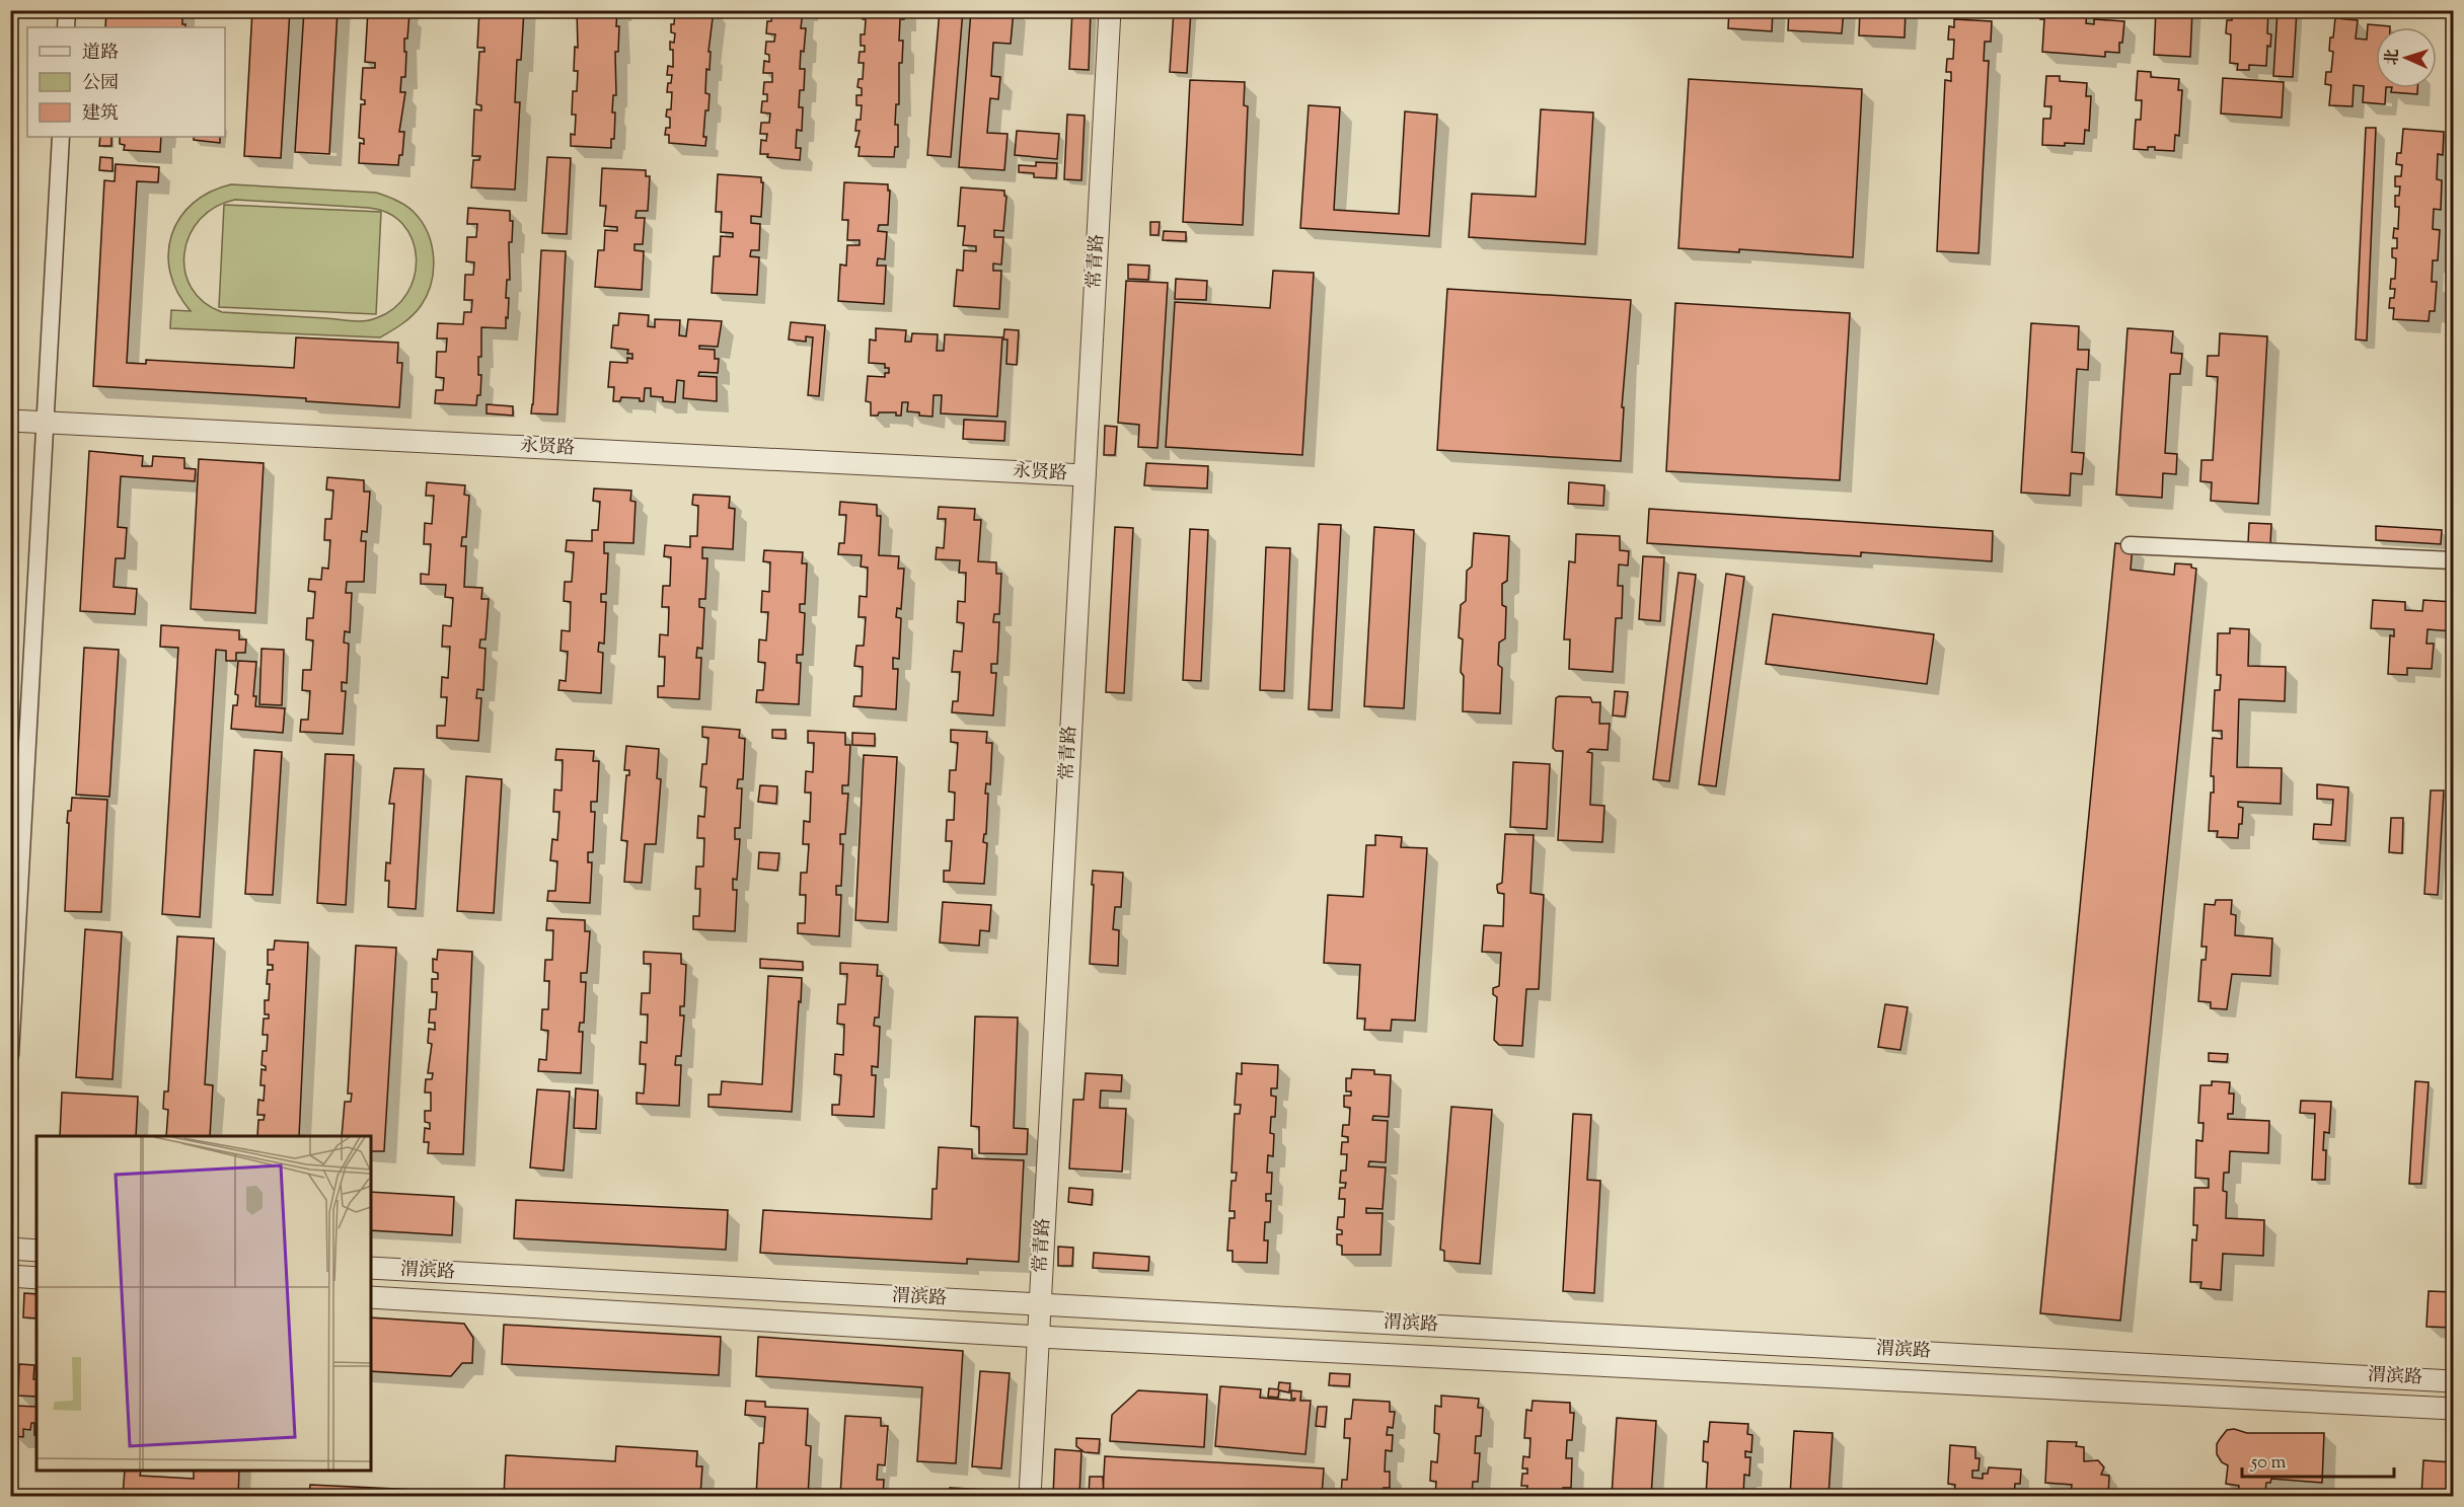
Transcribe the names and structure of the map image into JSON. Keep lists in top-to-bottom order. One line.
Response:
{"streets":{"street":["常青路","永贤路","渭滨路"]},"crossings":[["常青路","永贤路"],["常青路","渭滨路"]],"legend":["道路","公园","建筑"],"scale_bar":"50 m","north":"left"}
